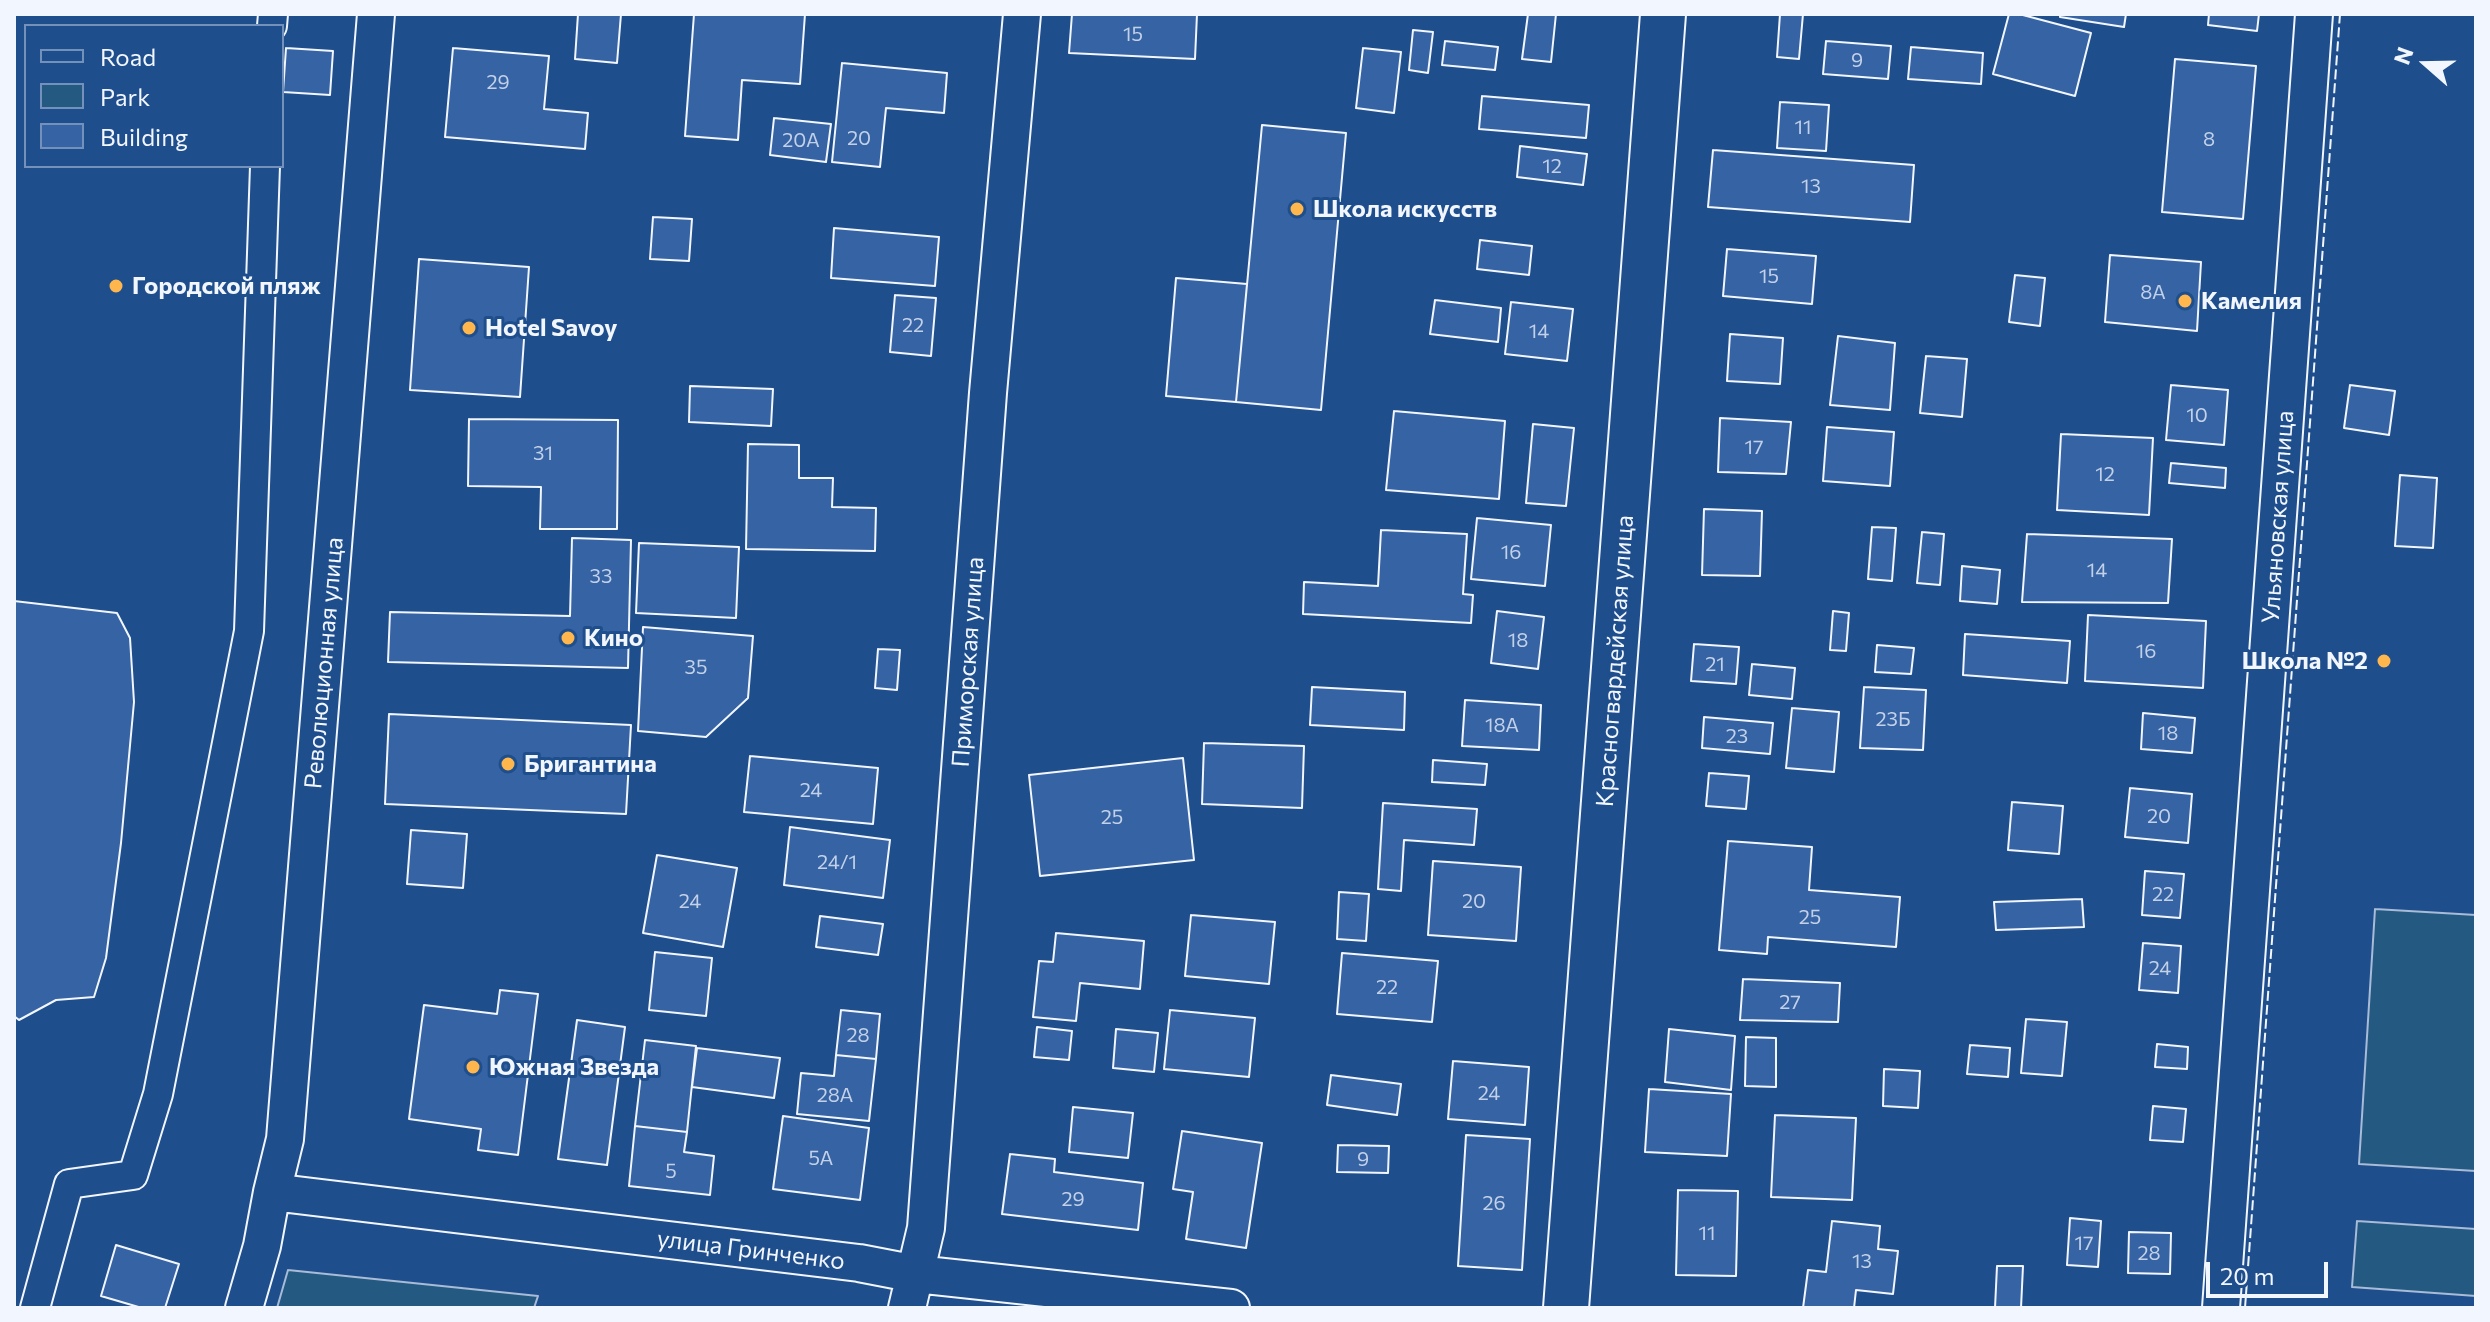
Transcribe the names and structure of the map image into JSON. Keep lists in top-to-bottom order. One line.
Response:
{"streets":{"street":["Ульяновская улица","Красногвардейская улица","Приморская улица","Революционная улица","улица Гринченко"]},"crossings":[["Приморская улица","улица Гринченко"],["Революционная улица","улица Гринченко"]],"places":["Школа искусств","Городской пляж","Камелия","Hotel Savoy","Кино","Школа №2","Бригантина","Южная Звезда"],"house_numbers":["15","9","29","11","20","8","20А","12","13","15","8А","22","14","10","17","31","12","16","14","33","18","16","21","35","23Б","18А","18","23","24","20","25","24/1","22","24","20","25","24","22","27","28","24","28А","5А","9","5","29","26","11","17","28","13"],"legend":["Road","Park","Building"],"scale_bar":"20 m","north":"left"}
